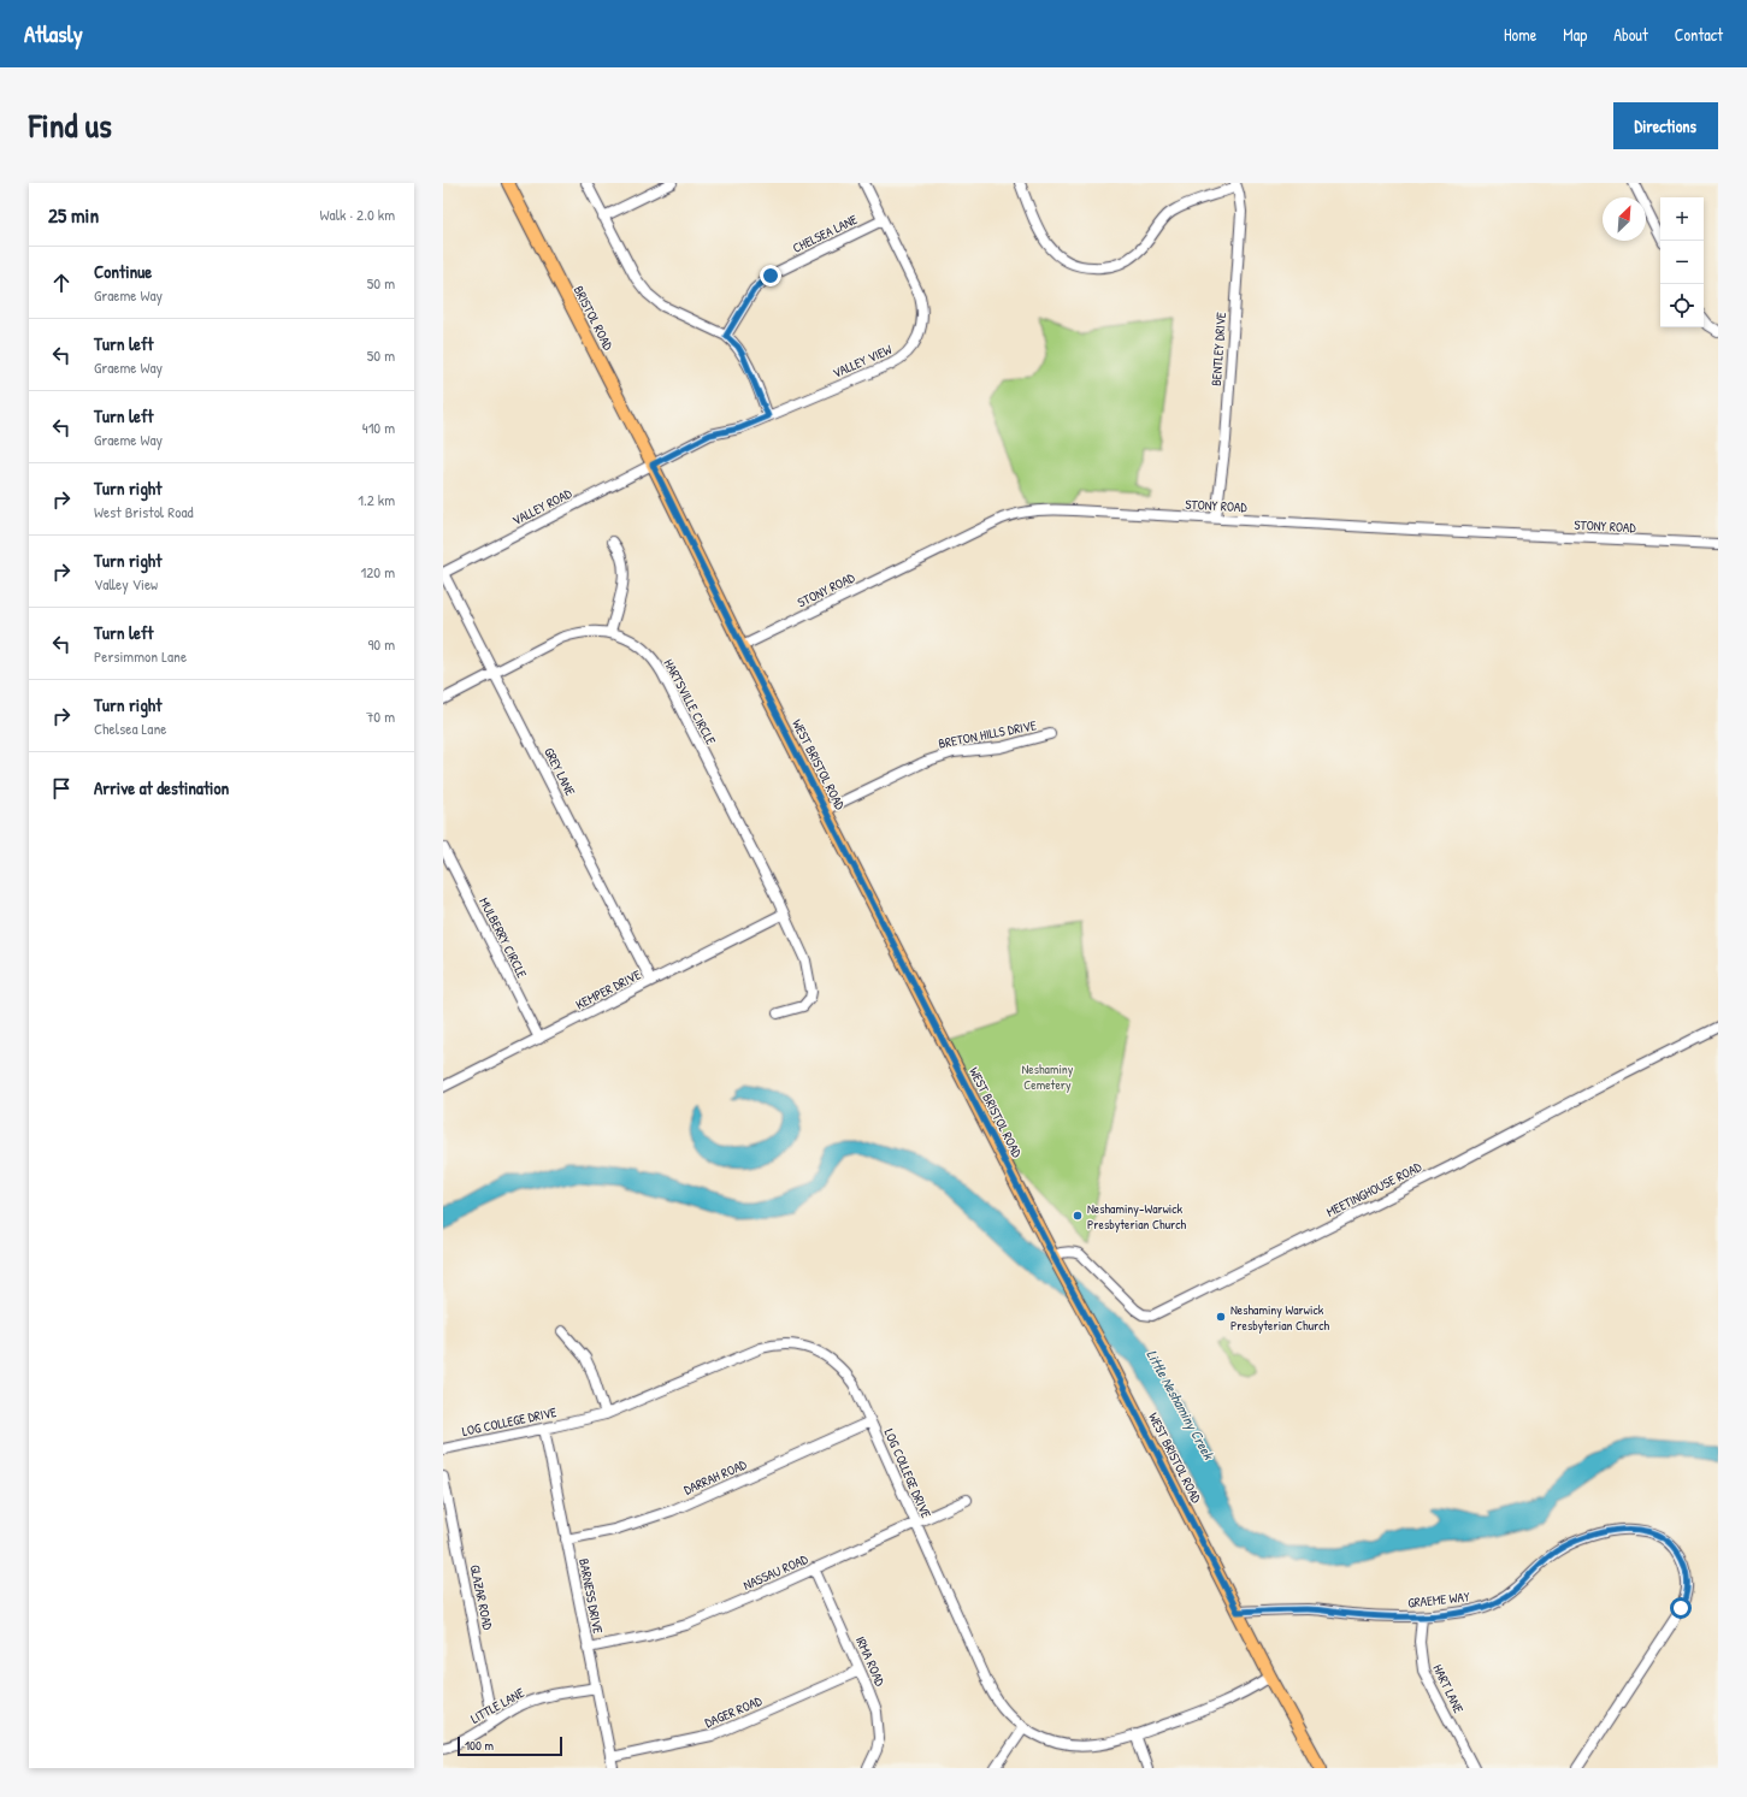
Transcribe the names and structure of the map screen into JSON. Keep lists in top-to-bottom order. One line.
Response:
{"streets":{"main road":["BRISTOL ROAD","WEST BRISTOL ROAD"],"street":["CHELSEA LANE","BENTLEY DRIVE","VALLEY VIEW","STONY ROAD","VALLEY ROAD","HARTSVILLE CIRCLE","BRETON HILLS DRIVE","GREY LANE","MULBERRY CIRCLE","KEMPER DRIVE","MEETINGHOUSE ROAD","LOG COLLEGE DRIVE","DARRAH ROAD","NASSAU ROAD","BARNESS DRIVE","GLAZAR ROAD","GRAEME WAY","IRMA ROAD","HART LANE","LITTLE LANE","DAGER ROAD"]},"crossings":[["CHELSEA LANE","VALLEY VIEW"],["BRISTOL ROAD","VALLEY VIEW"],["BRISTOL ROAD","VALLEY ROAD"],["BRISTOL ROAD","WEST BRISTOL ROAD"],["BENTLEY DRIVE","STONY ROAD"],["VALLEY VIEW","VALLEY ROAD"],["VALLEY VIEW","WEST BRISTOL ROAD"],["STONY ROAD","WEST BRISTOL ROAD"],["VALLEY ROAD","WEST BRISTOL ROAD"],["VALLEY ROAD","GREY LANE"],["HARTSVILLE CIRCLE","GREY LANE"],["HARTSVILLE CIRCLE","KEMPER DRIVE"],["BRETON HILLS DRIVE","WEST BRISTOL ROAD"],["WEST BRISTOL ROAD","MEETINGHOUSE ROAD"],["WEST BRISTOL ROAD","LOG COLLEGE DRIVE"],["WEST BRISTOL ROAD","GRAEME WAY"],["GREY LANE","KEMPER DRIVE"],["MULBERRY CIRCLE","KEMPER DRIVE"],["LOG COLLEGE DRIVE","DARRAH ROAD"],["LOG COLLEGE DRIVE","NASSAU ROAD"],["LOG COLLEGE DRIVE","BARNESS DRIVE"],["DARRAH ROAD","BARNESS DRIVE"],["NASSAU ROAD","BARNESS DRIVE"],["NASSAU ROAD","IRMA ROAD"],["BARNESS DRIVE","LITTLE LANE"],["BARNESS DRIVE","DAGER ROAD"],["GLAZAR ROAD","LITTLE LANE"],["GRAEME WAY","HART LANE"],["IRMA ROAD","DAGER ROAD"]],"water":["Little Neshaminy Creek"],"parks":["Neshaminy Cemetery"],"places":["Neshaminy-Warwick Presbyterian Church","Neshaminy Warwick Presbyterian Church"],"scale_bar":"100 m","north":"top right","page":{"header":"Atlasly","nav":["Home","Map","About","Contact"],"title":"Find us","buttons":"Directions","heading":["25 min","Walk · 2.0 km"],"map_buttons":["+","−"],"list":[["Continue","Graeme Way","50 m"],["Turn left","Graeme Way","50 m"],["Turn left","Graeme Way","410 m"],["Turn right","West Bristol Road","1.2 km"],["Turn right","Valley View","120 m"],["Turn left","Persimmon Lane","90 m"],["Turn right","Chelsea Lane","70 m"],"Arrive at destination"],"scale":"100 m"}}
